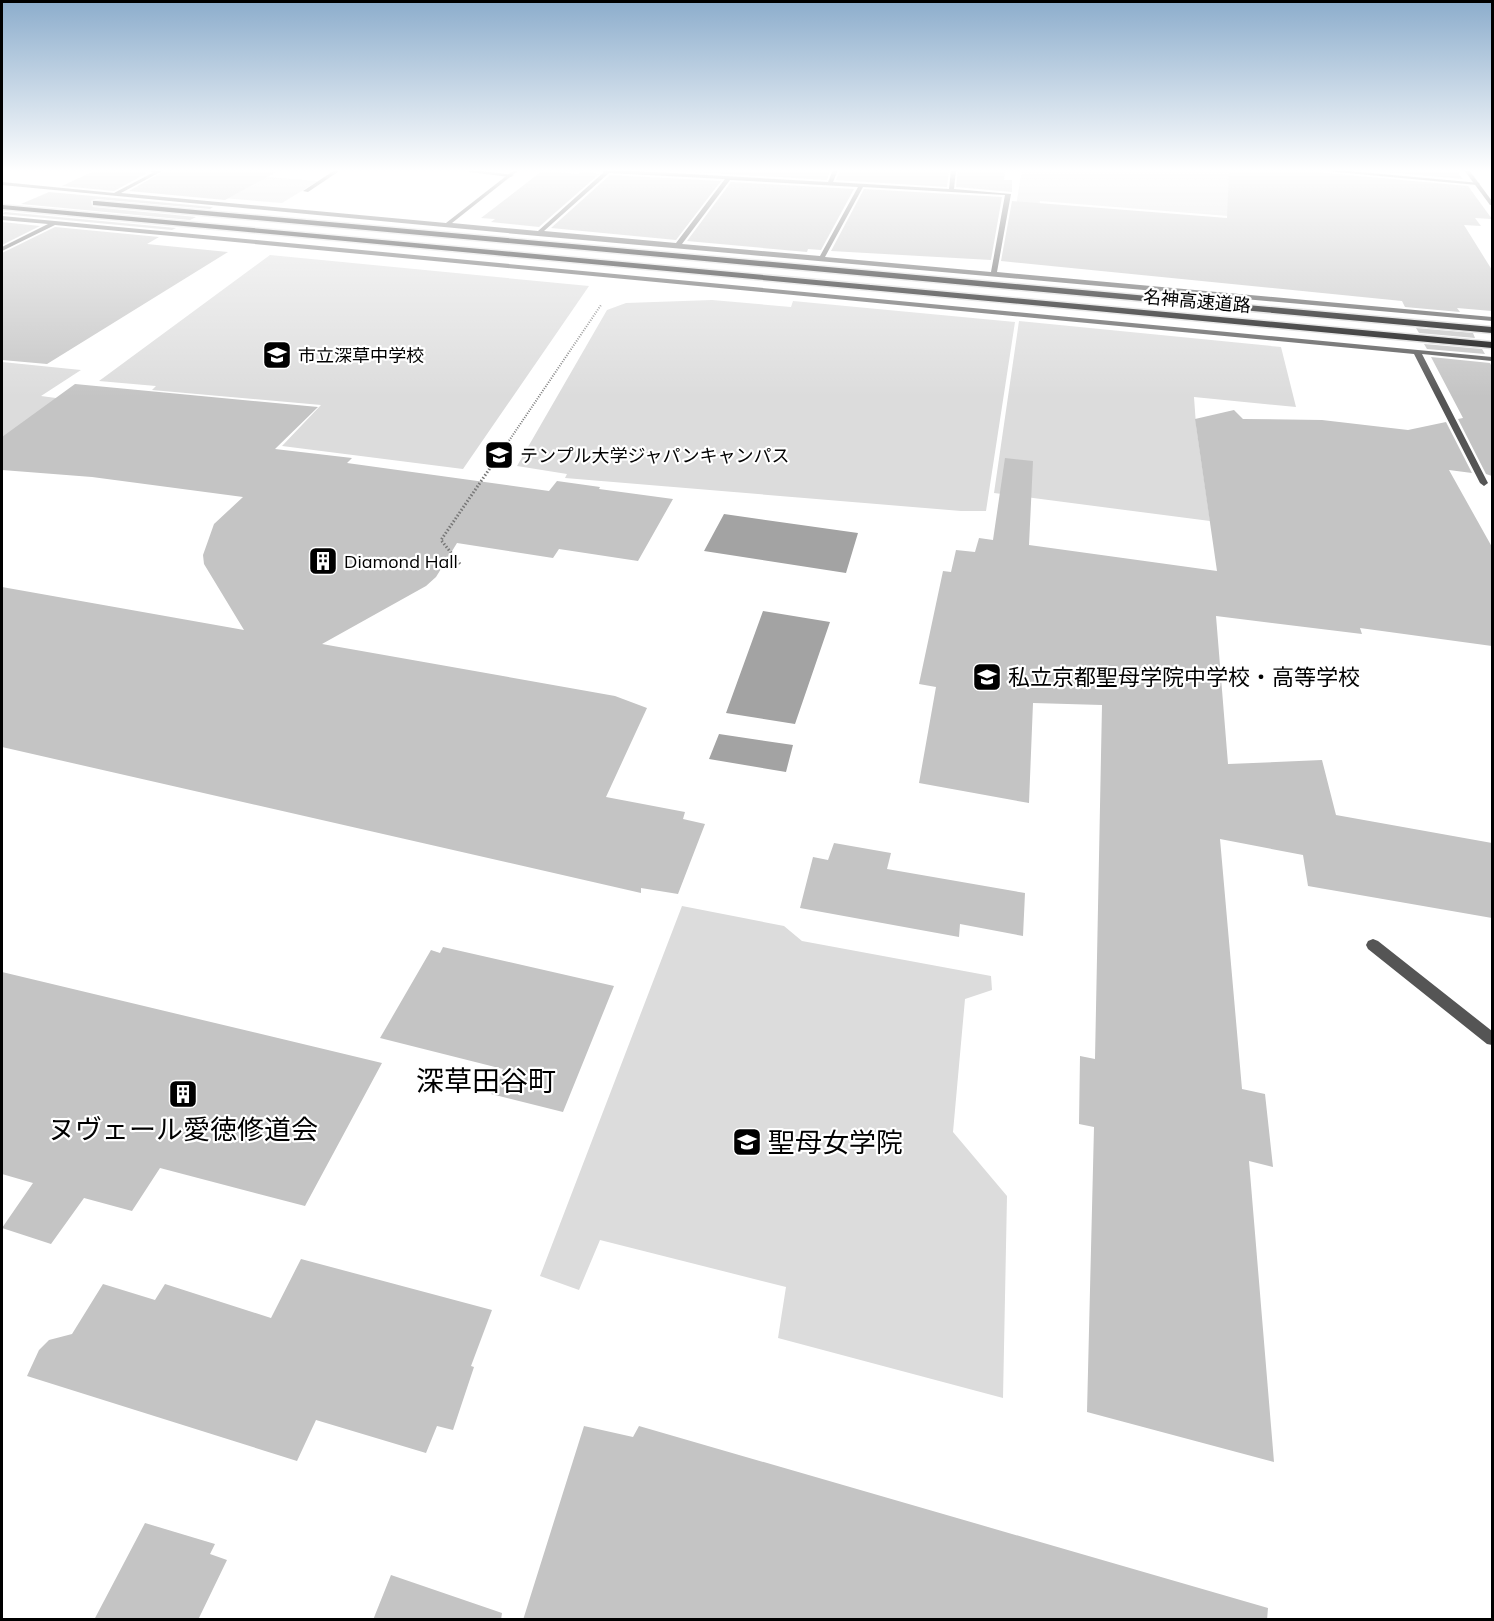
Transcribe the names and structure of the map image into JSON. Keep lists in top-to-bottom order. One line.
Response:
{"streets":{"highway":["名神高速道路"]},"districts":["深草田谷町"],"places":{"school or university":["市立深草中学校","テンプル大学ジャパンキャンパス","私立京都聖母学院中学校・高等学校","聖母女学院"],"building":["Diamond Hall","ヌヴェール愛徳修道会"]}}
